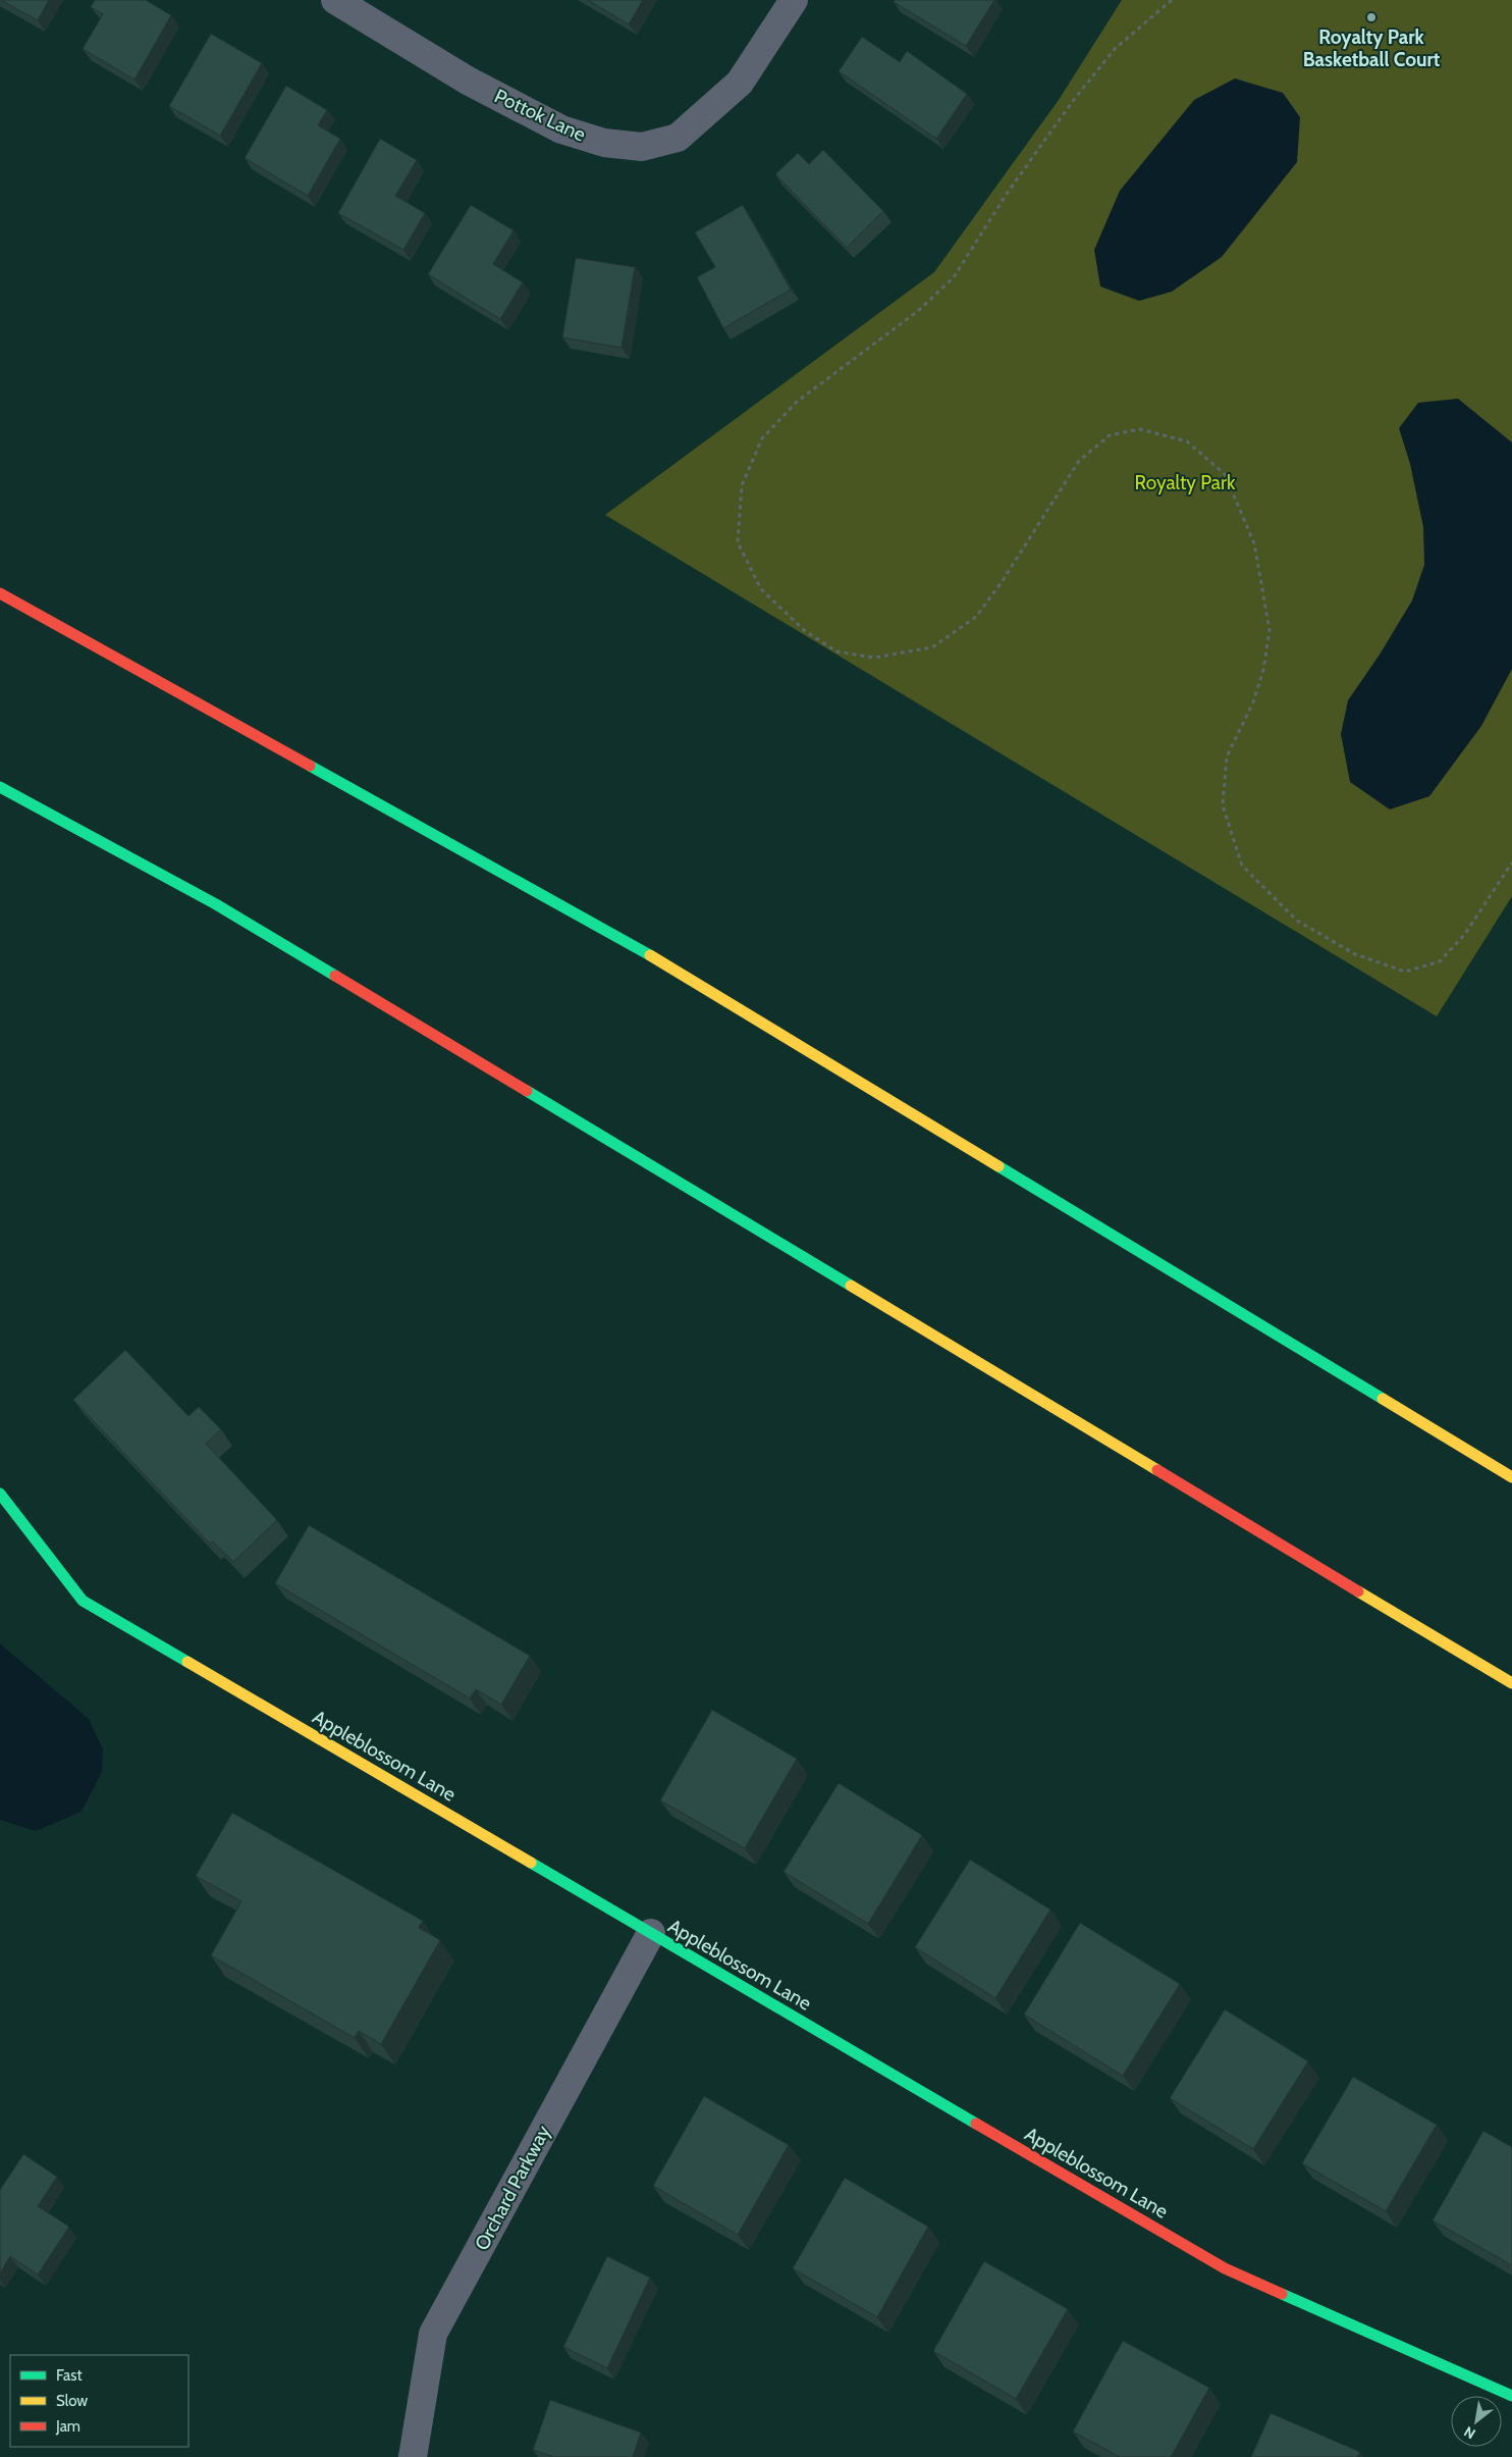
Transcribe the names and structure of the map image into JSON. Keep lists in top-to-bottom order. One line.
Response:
{"streets":{"main road":["Appleblossom Lane"],"street":["Pottok Lane","Orchard Parkway"]},"crossings":[["Appleblossom Lane","Orchard Parkway"]],"parks":["Royalty Park"],"places":["Royalty Park Basketball Court"],"legend":["Fast","Slow","Jam"],"north":"bottom left"}
